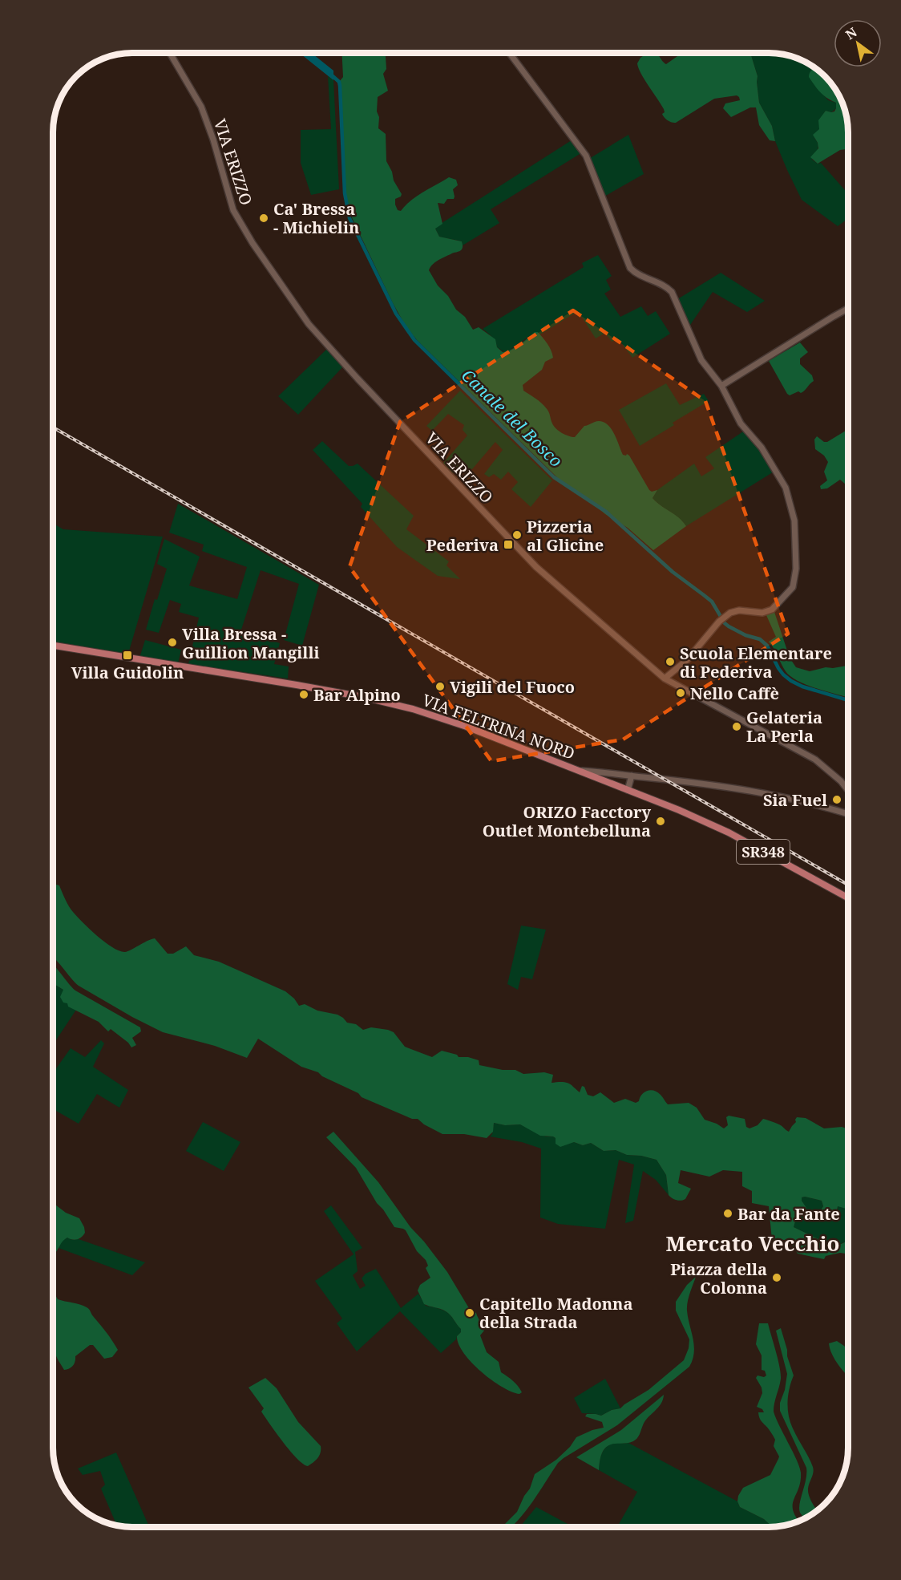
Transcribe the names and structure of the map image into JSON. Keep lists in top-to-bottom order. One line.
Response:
{"streets":{"main road":["VIA ERIZZO","VIA FELTRINA NORD","SR348"]},"crossings":[["VIA FELTRINA NORD","SR348"]],"districts":["Mercato Vecchio"],"water":["Canale del Bosco"],"places":{"other":["Ca' Bressa - Michielin","Pizzeria al Glicine","Villa Bressa - Guillion Mangilli","Scuola Elementare di Pederiva","Vigili del Fuoco","Nello Caffè","Bar Alpino","Gelateria La Perla","Sia Fuel","ORIZO Facctory Outlet Montebelluna","Bar da Fante","Piazza della Colonna","Capitello Madonna della Strada"],"transit":["Pederiva","Villa Guidolin"]},"north":"top left"}
